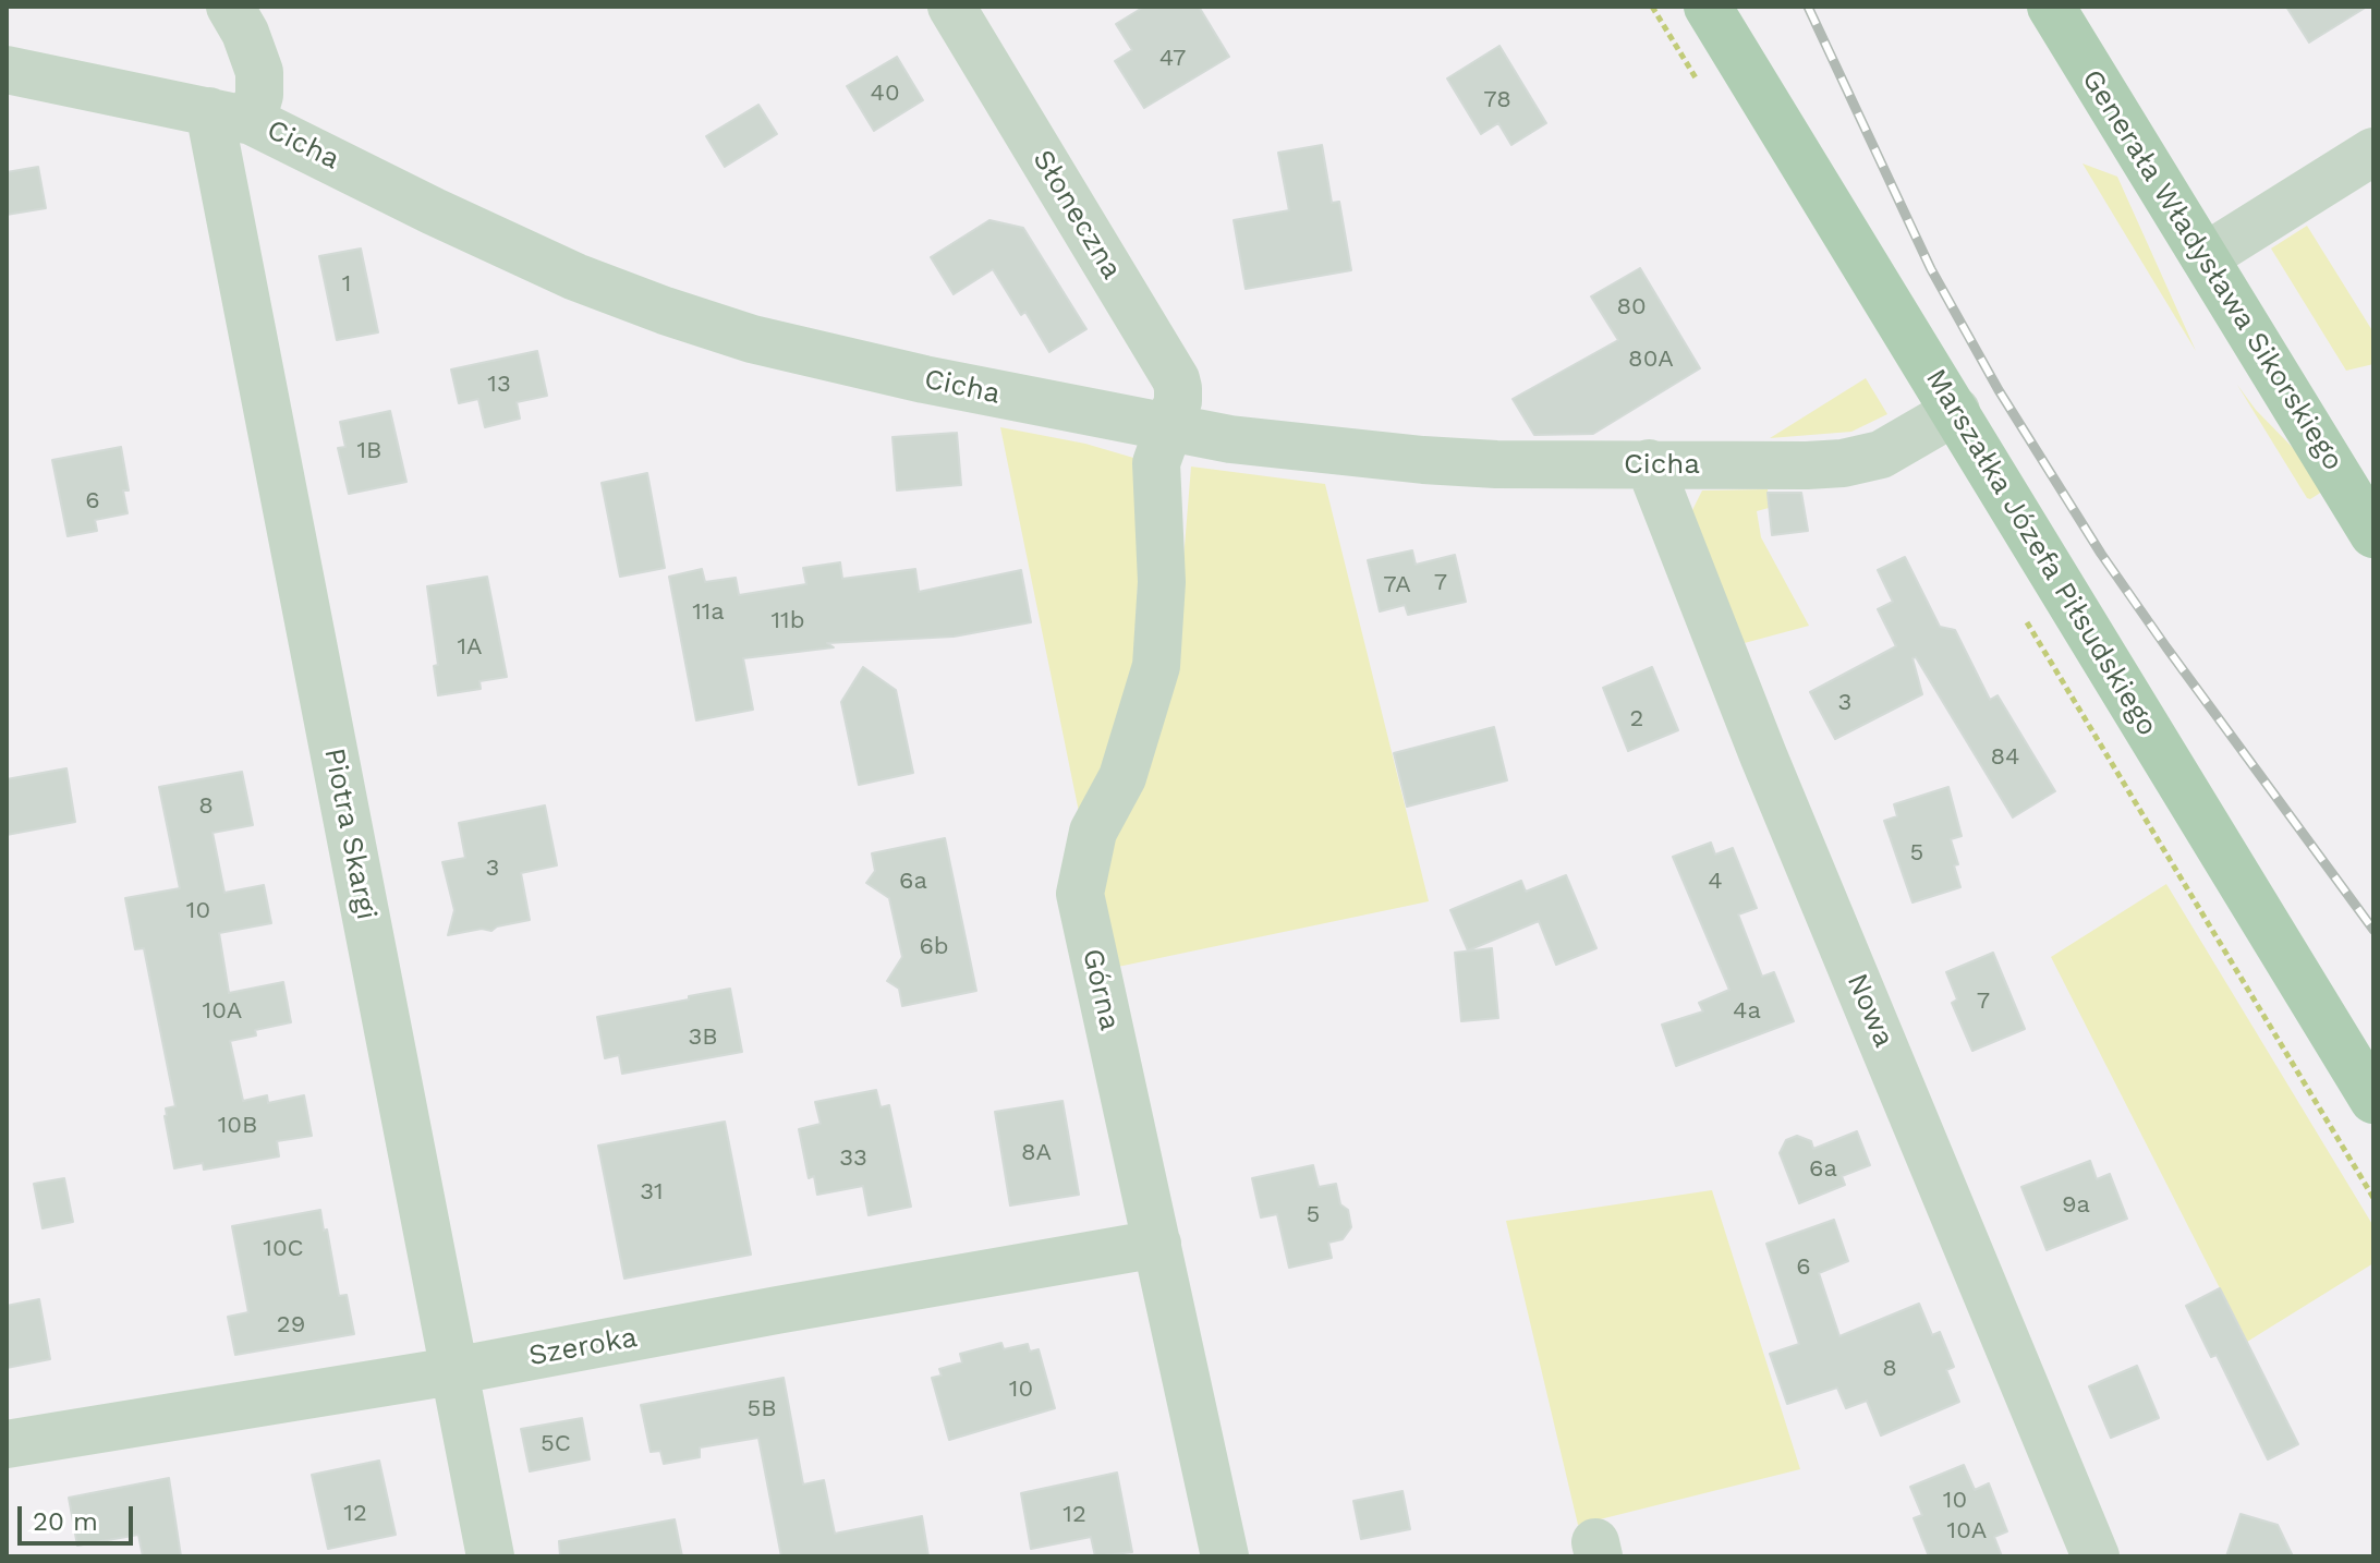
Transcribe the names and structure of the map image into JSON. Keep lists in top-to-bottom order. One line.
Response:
{"streets":{"main road":["Generała Władysława Sikorskiego","Marszałka Józefa Piłsudskiego"],"street":["Cicha","Słoneczna","Piotra Skargi","Górna","Nowa","Szeroka"]},"crossings":[["Cicha","Słoneczna"],["Cicha","Marszałka Józefa Piłsudskiego"],["Cicha","Piotra Skargi"],["Cicha","Górna"],["Cicha","Nowa"],["Słoneczna","Górna"],["Piotra Skargi","Szeroka"],["Górna","Szeroka"]],"house_numbers":["47","40","78","1","80","80A","13","1B","6","7","7A","11a","11b","1A","3","2","84","8","5","3","6a","4","10","6b","7","10A","4a","3B","10B","8A","33","6a","31","9a","5","10C","6","29","8","10","5B","5C","10","12","12","10A"],"scale_bar":"20 m"}
